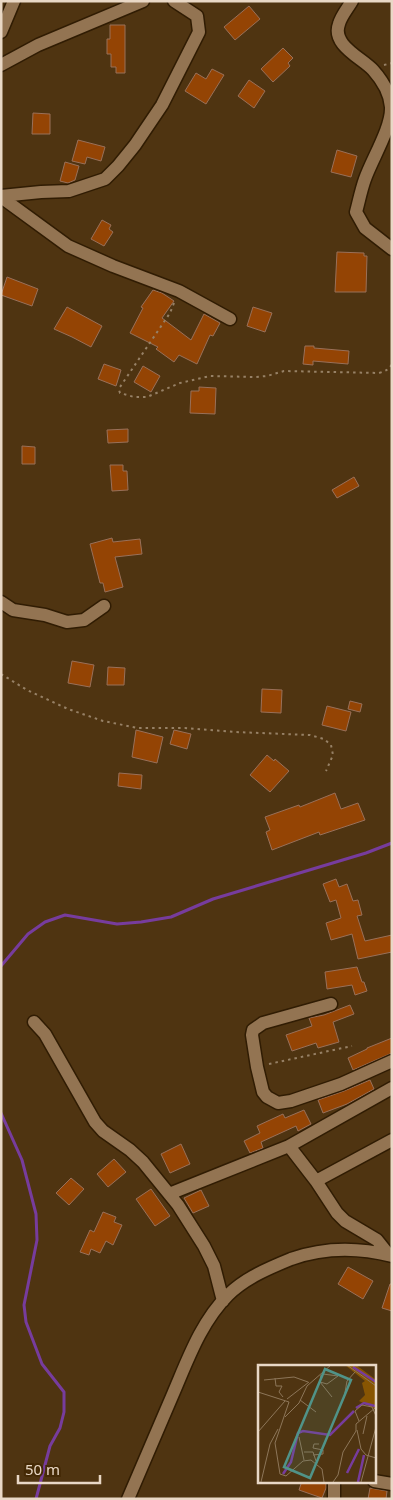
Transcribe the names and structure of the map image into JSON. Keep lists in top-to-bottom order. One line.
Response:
{"scale_bar":"50 m"}
